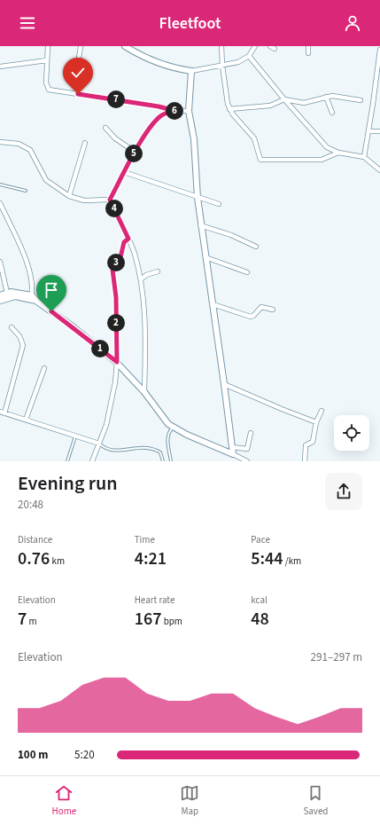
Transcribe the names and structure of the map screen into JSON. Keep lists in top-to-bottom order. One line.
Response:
{"page":{"header":"Fleetfoot","pins":["7","6","5","4","3","2","1"],"heading":["Evening run","20:48"],"stats":[["Distance","0.76 km"],["Time","4:21"],["Pace","5:44 /km"],["Elevation","7 m"],["Heart rate","167 bpm"],["kcal","48"]],"chart":["Elevation","291–297 m"],"list":[{"name":"100 m","note":"5:20"}],"tabs":["Home","Map","Saved"]}}
